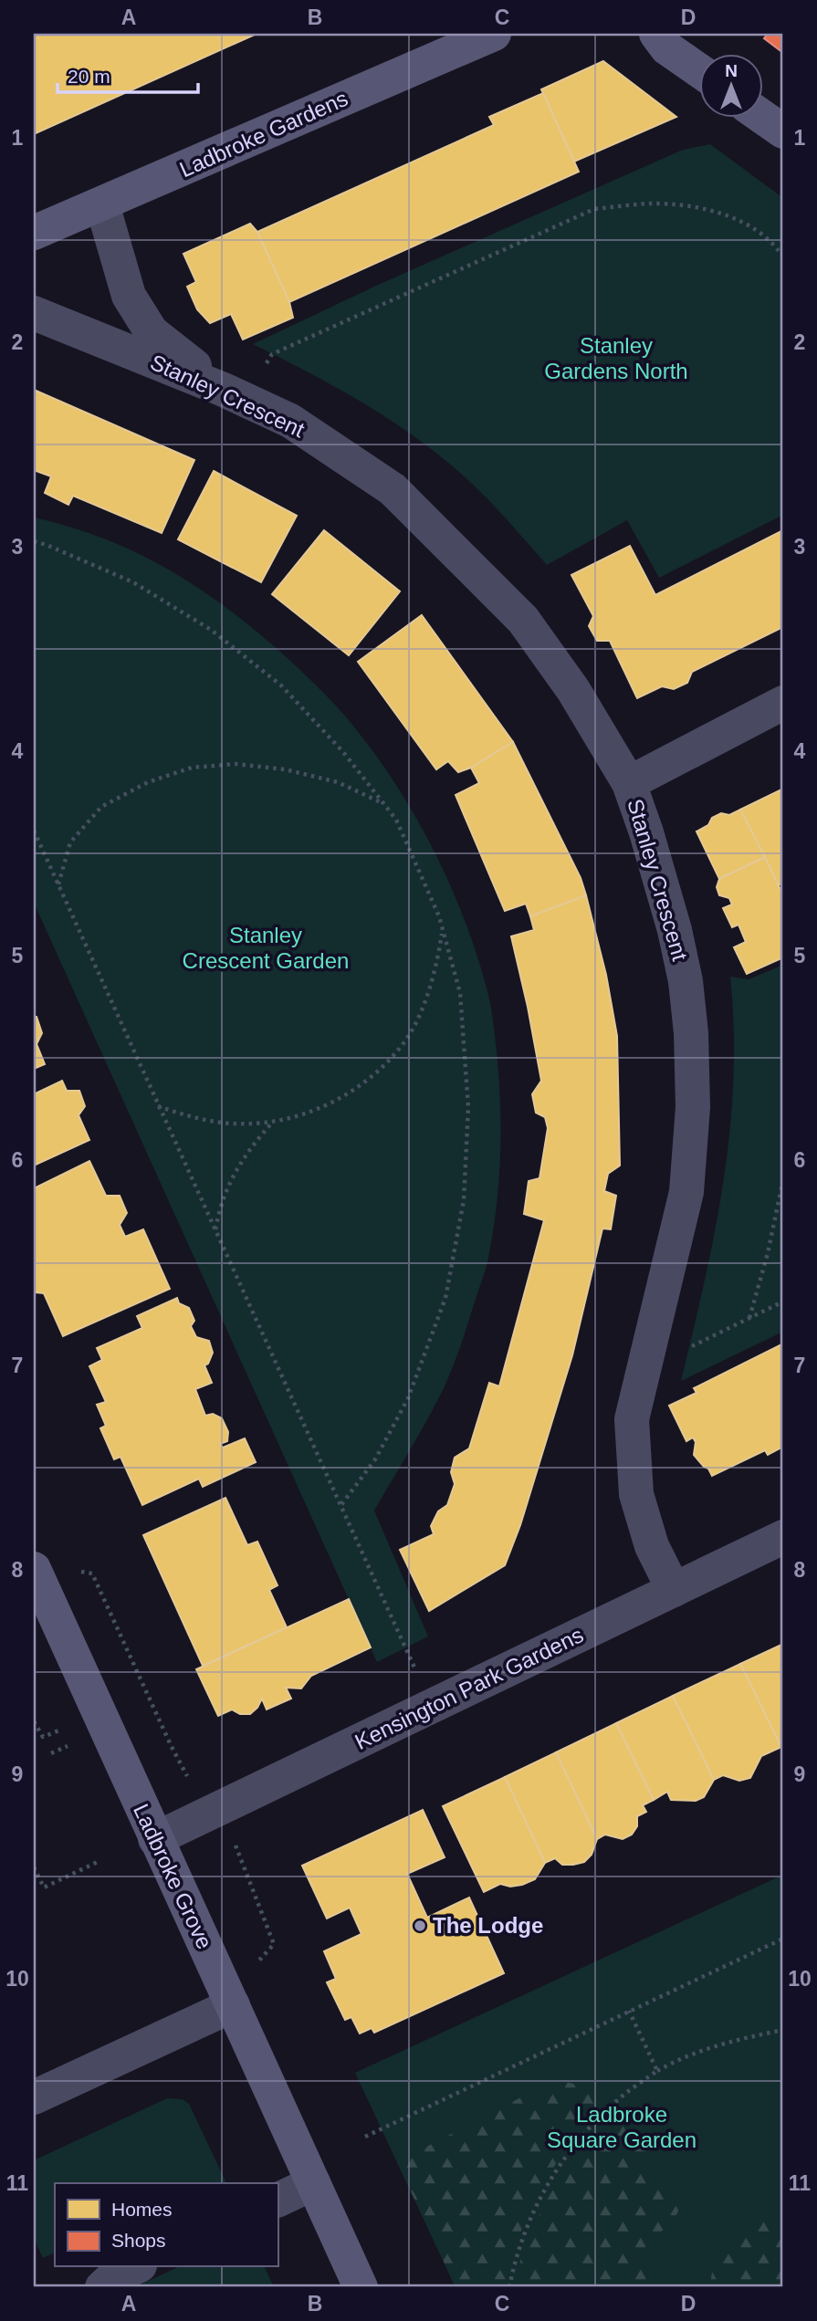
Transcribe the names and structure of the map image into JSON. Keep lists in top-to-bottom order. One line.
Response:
{"streets":{"main road":["Ladbroke Gardens","Ladbroke Grove"],"street":["Stanley Crescent","Kensington Park Gardens"]},"crossings":[["Stanley Crescent","Kensington Park Gardens"],["Kensington Park Gardens","Ladbroke Grove"]],"parks":["Stanley Gardens North","Stanley Crescent Garden","Ladbroke Square Garden"],"places":["The Lodge"],"legend":["Homes","Shops"],"scale_bar":"20 m","north":"top","grid":{"columns":["A","B","C","D"],"rows":["1","2","3","4","5","6","7","8","9","10","11"]}}
